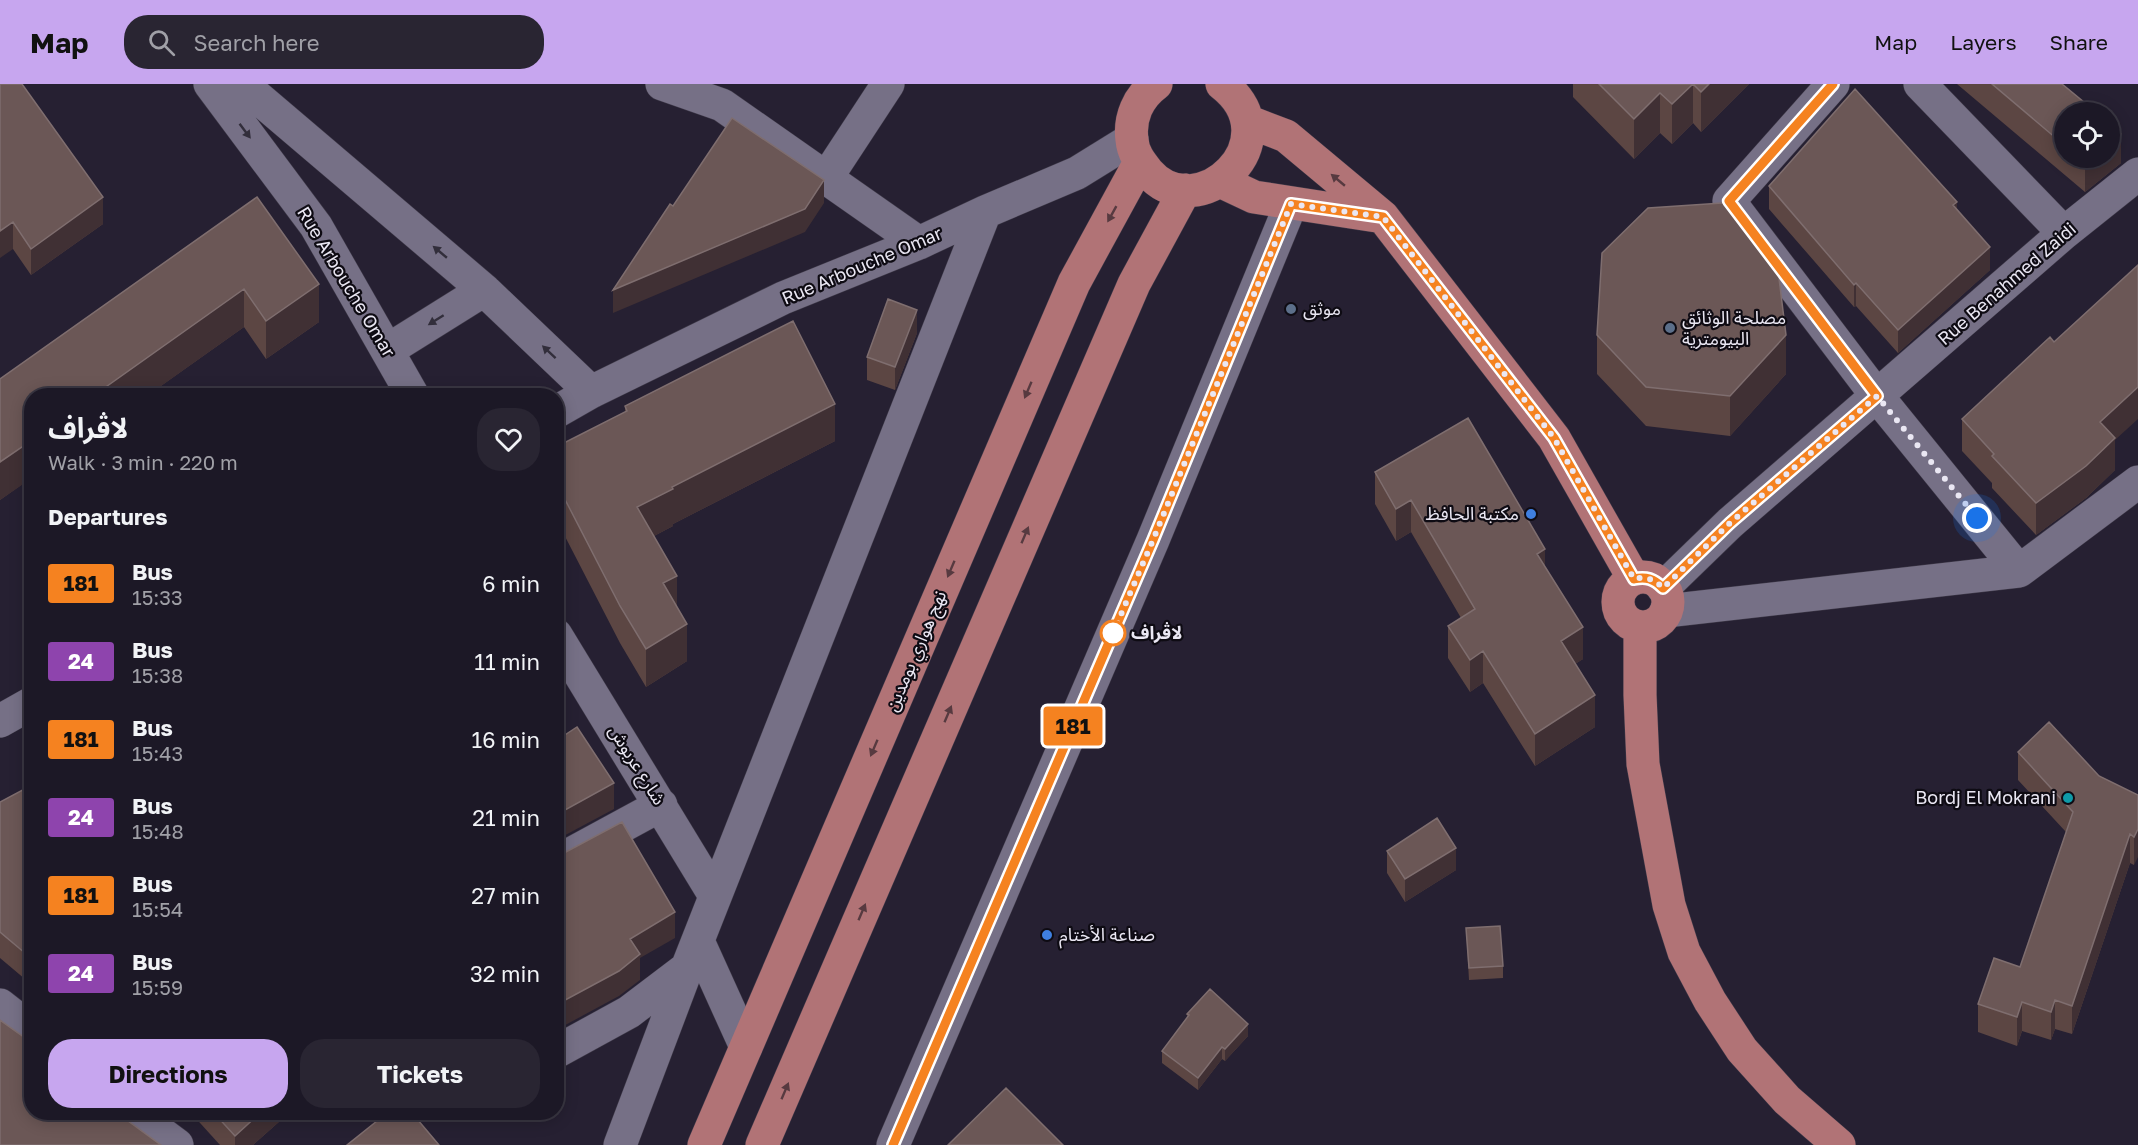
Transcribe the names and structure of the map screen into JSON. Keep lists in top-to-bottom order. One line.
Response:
{"streets":{"main road":["نهج هواري بومدين"],"street":["Rue Arbouche Omar","Rue Benahmed Zaidi","شارع عربوش"]},"crossings":[["Rue Arbouche Omar","نهج هواري بومدين"]],"places":["موثق","مصلحة الوثائق البيومترية","مكتبة الحافظ","لاڤراف","Bordj El Mokrani","صناعة الأختام"],"lines":["bus line 181"],"page":{"header":"Map","search":"Search here","nav":["Map","Layers","Share"],"on_map":"181","heading":[["لاڤراف","Walk · 3 min · 220 m"],"Departures"],"list":[{"mark":"181","name":"Bus","note":"15:33","value":"6 min"},{"mark":"24","name":"Bus","note":"15:38","value":"11 min"},{"mark":"181","name":"Bus","note":"15:43","value":"16 min"},{"mark":"24","name":"Bus","note":"15:48","value":"21 min"},{"mark":"181","name":"Bus","note":"15:54","value":"27 min"},{"mark":"24","name":"Bus","note":"15:59","value":"32 min"}],"buttons":["Directions","Tickets"]}}
